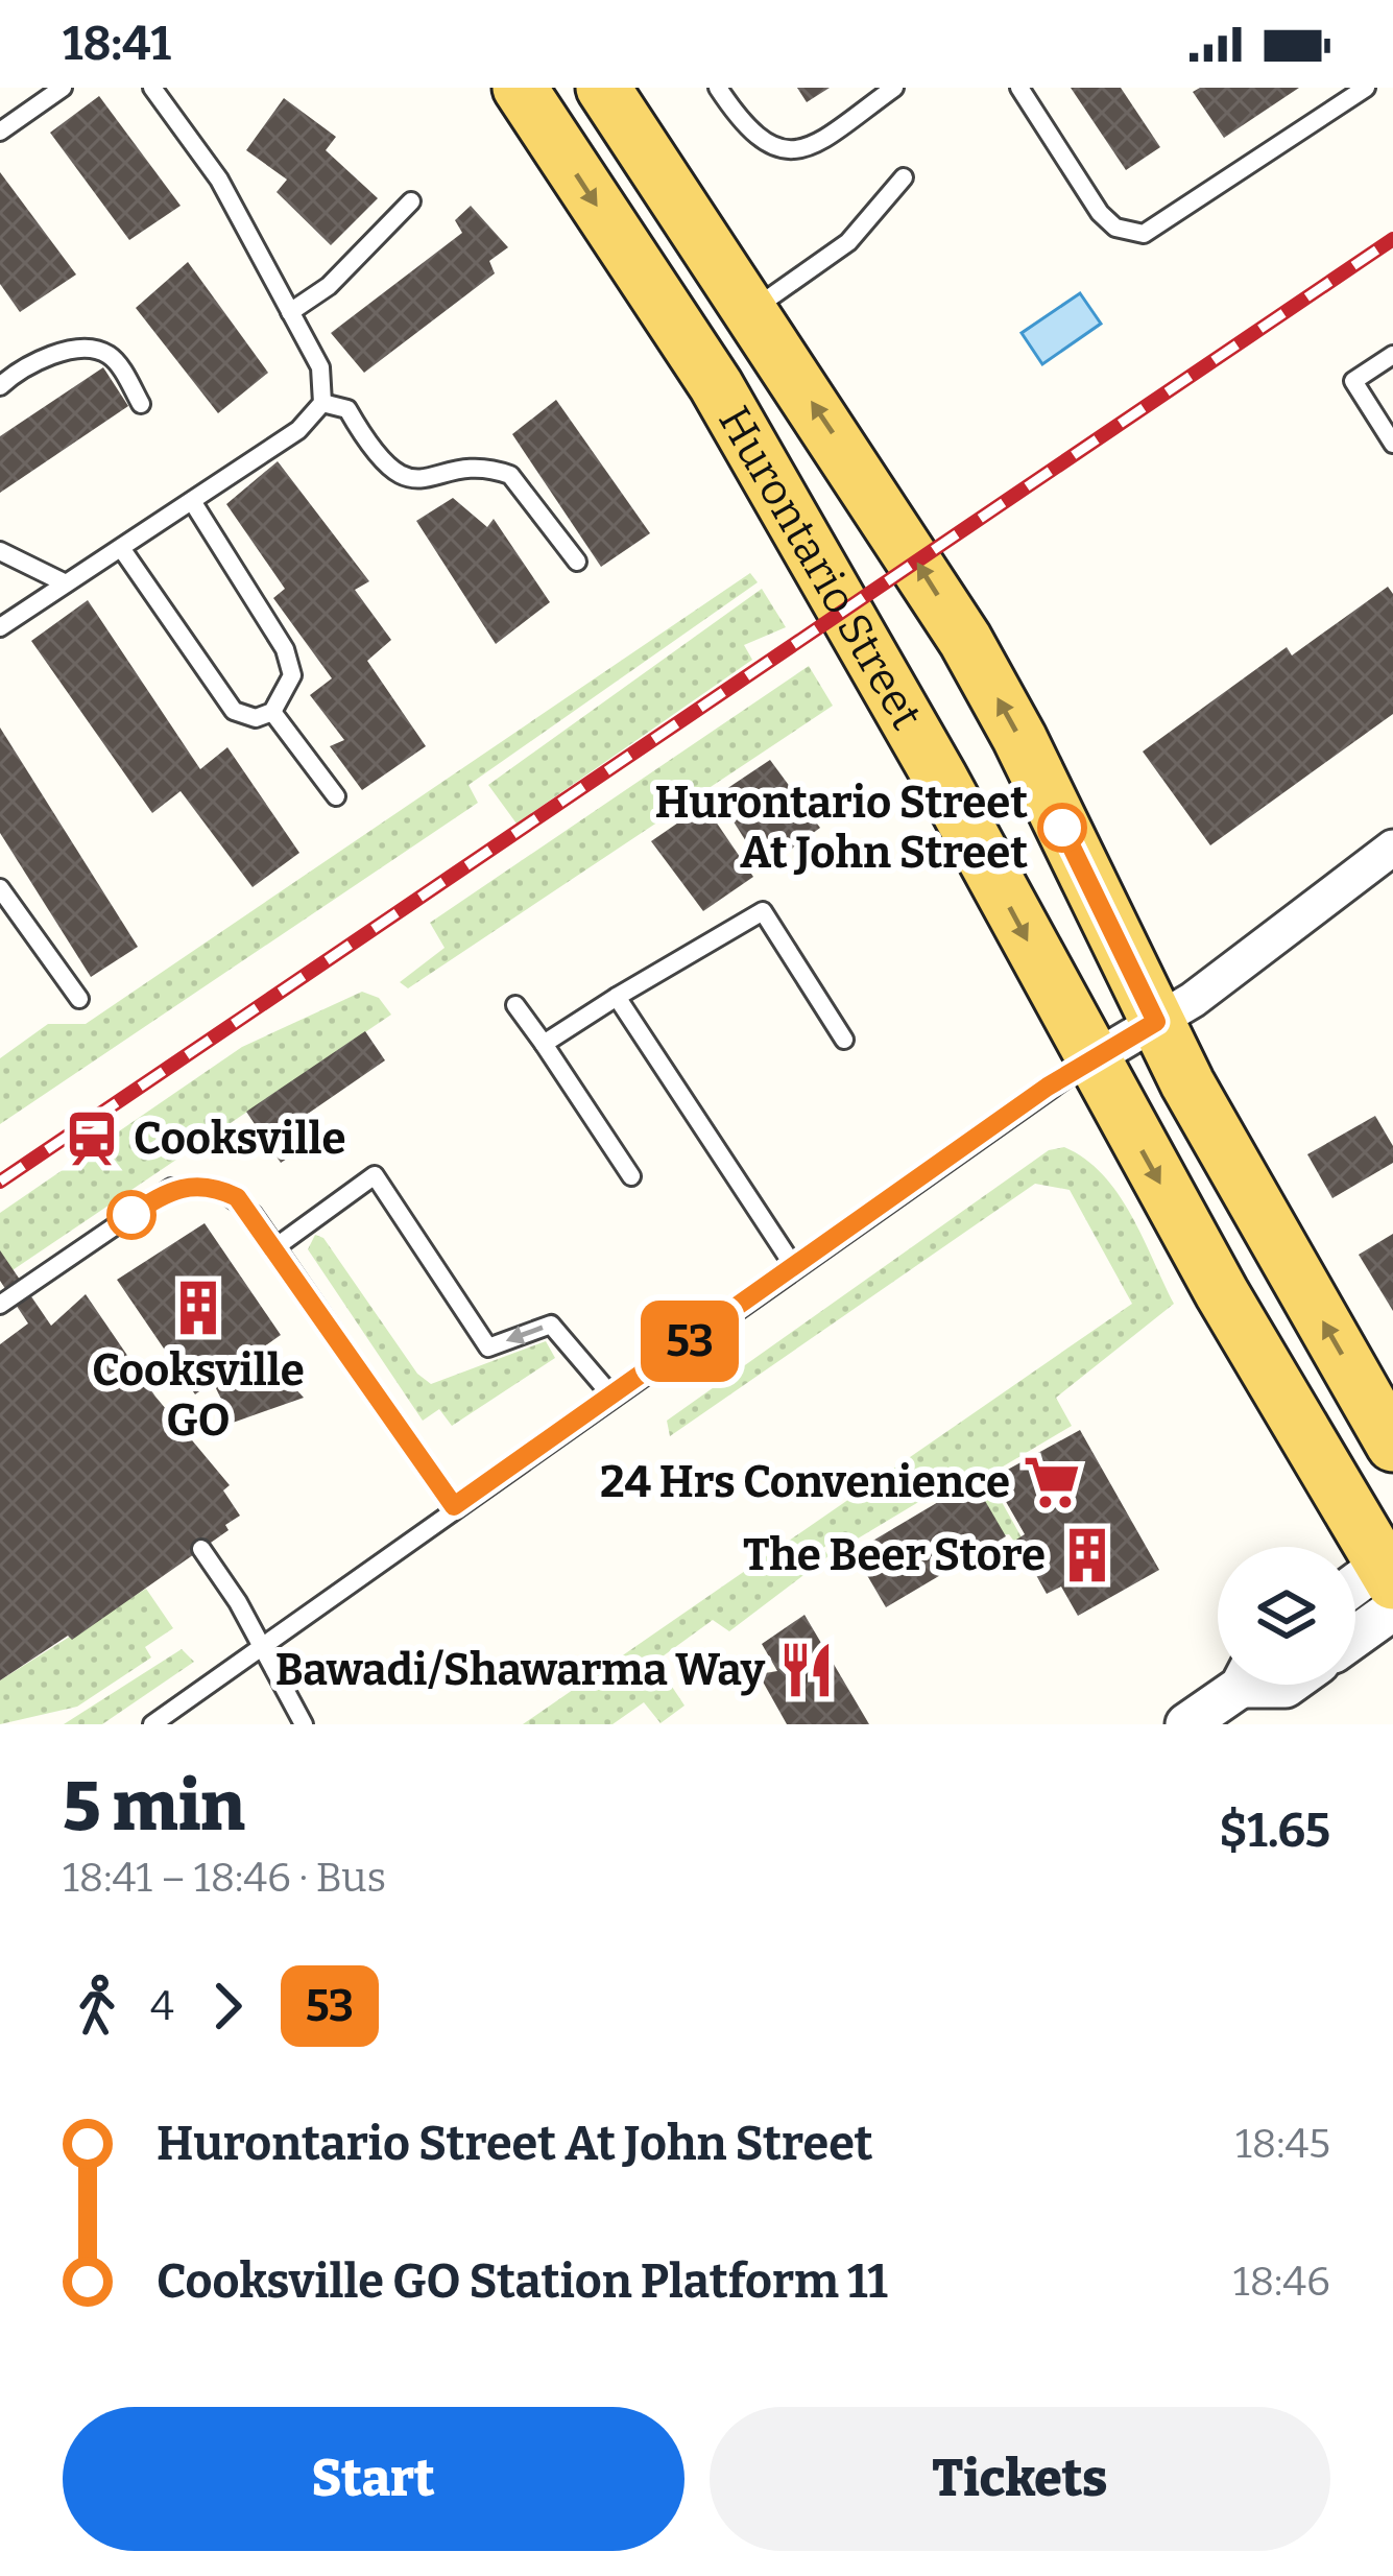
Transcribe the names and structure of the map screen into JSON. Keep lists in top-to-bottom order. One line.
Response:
{"streets":{"main road":["Hurontario Street"]},"places":{"other":["Hurontario Street At John Street"],"station":["Cooksville"],"building":["Cooksville GO","The Beer Store"],"supermarket":["24 Hrs Convenience"],"restaurant":["Bawadi/Shawarma Way"]},"lines":["bus line 53"],"page":{"status":"18:41","on_map":"53","heading":["5 min","18:41 – 18:46 · Bus","$1.65"],"legs":["4","53"],"list":[{"name":"Hurontario Street At John Street","value":"18:45"},{"name":"Cooksville GO Station Platform 11","value":"18:46"}],"buttons":["Start","Tickets"]}}
